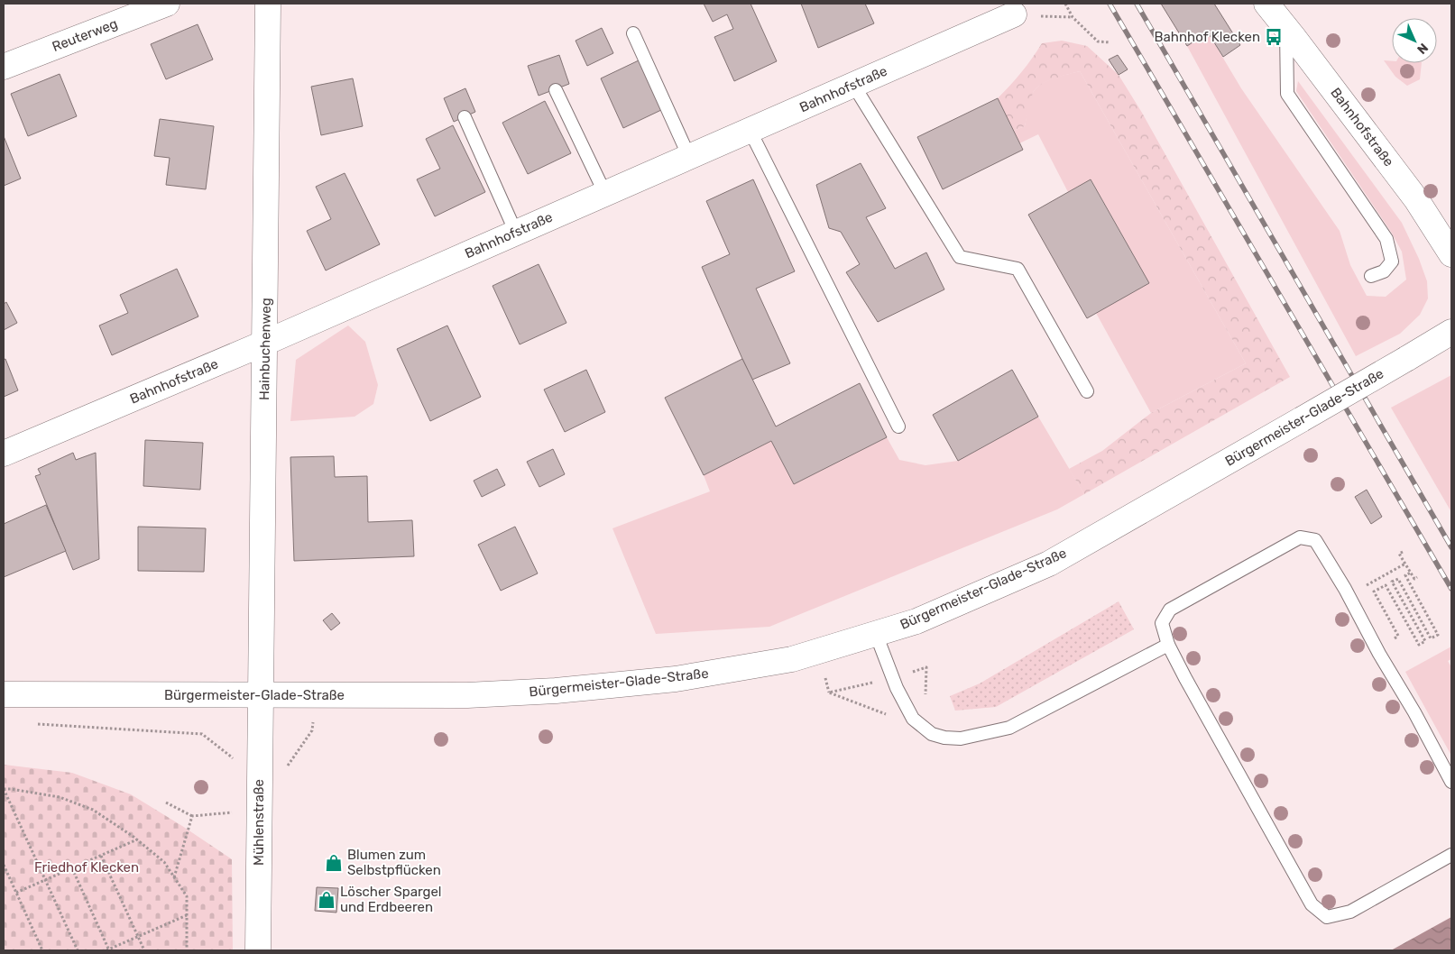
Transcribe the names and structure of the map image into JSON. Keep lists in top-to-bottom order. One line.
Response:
{"streets":{"street":["Reuterweg","Bahnhofstraße","Hainbuchenweg","Bürgermeister-Glade-Straße","Mühlenstraße"]},"crossings":[["Bahnhofstraße","Hainbuchenweg"],["Hainbuchenweg","Bürgermeister-Glade-Straße"],["Hainbuchenweg","Mühlenstraße"],["Bürgermeister-Glade-Straße","Mühlenstraße"]],"parks":["Friedhof Klecken"],"places":{"bus stop":["Bahnhof Klecken"],"shop":["Blumen zum Selbstpflücken","Löscher Spargel und Erdbeeren"]},"north":"bottom right"}
